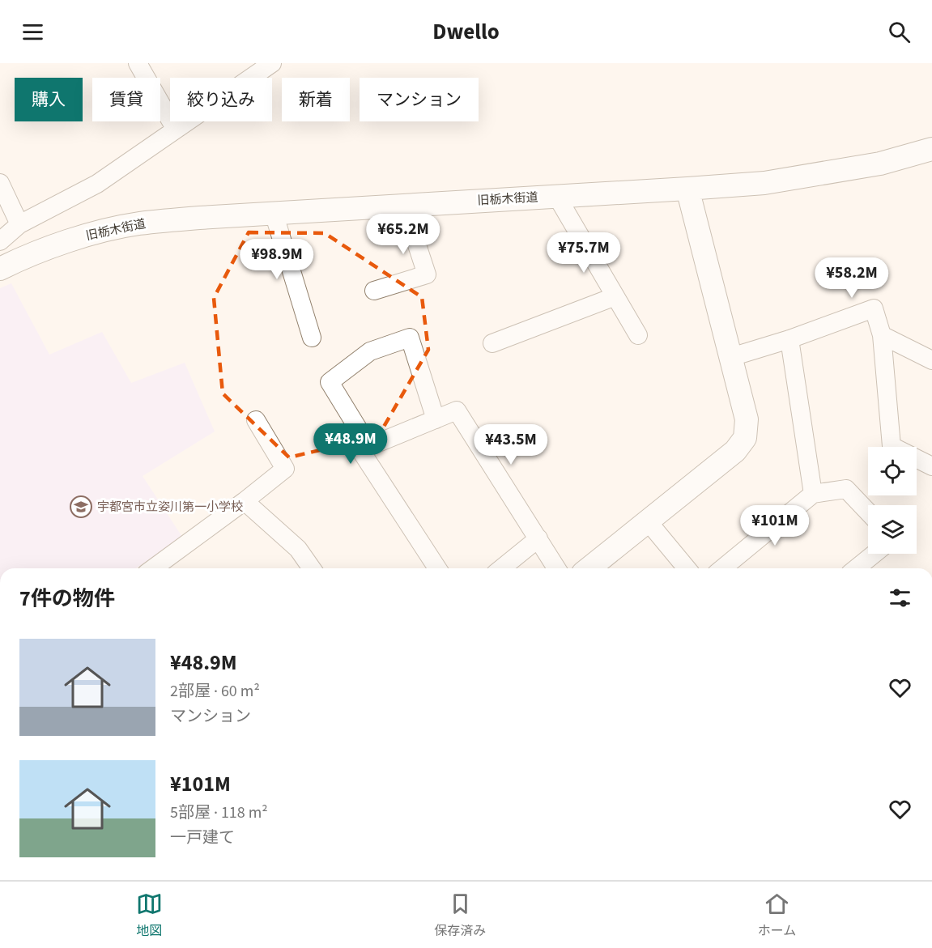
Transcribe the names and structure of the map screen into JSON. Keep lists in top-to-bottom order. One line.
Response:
{"streets":{"street":["旧栃木街道"]},"places":{"school or university":["宇都宮市立姿川第一小学校"]},"page":{"header":"Dwello","chip":["購入","賃貸","絞り込み","新着","マンション"],"price":["¥65.2M","¥75.7M","¥98.9M","¥58.2M","¥48.9M","¥43.5M","¥101M"],"heading":"7件の物件","list":[{"name":"¥48.9M","note":"2部屋 · 60 m² · マンション"},{"name":"¥101M","note":"5部屋 · 118 m² · 一戸建て"}],"tabs":["地図","保存済み","ホーム"]}}
